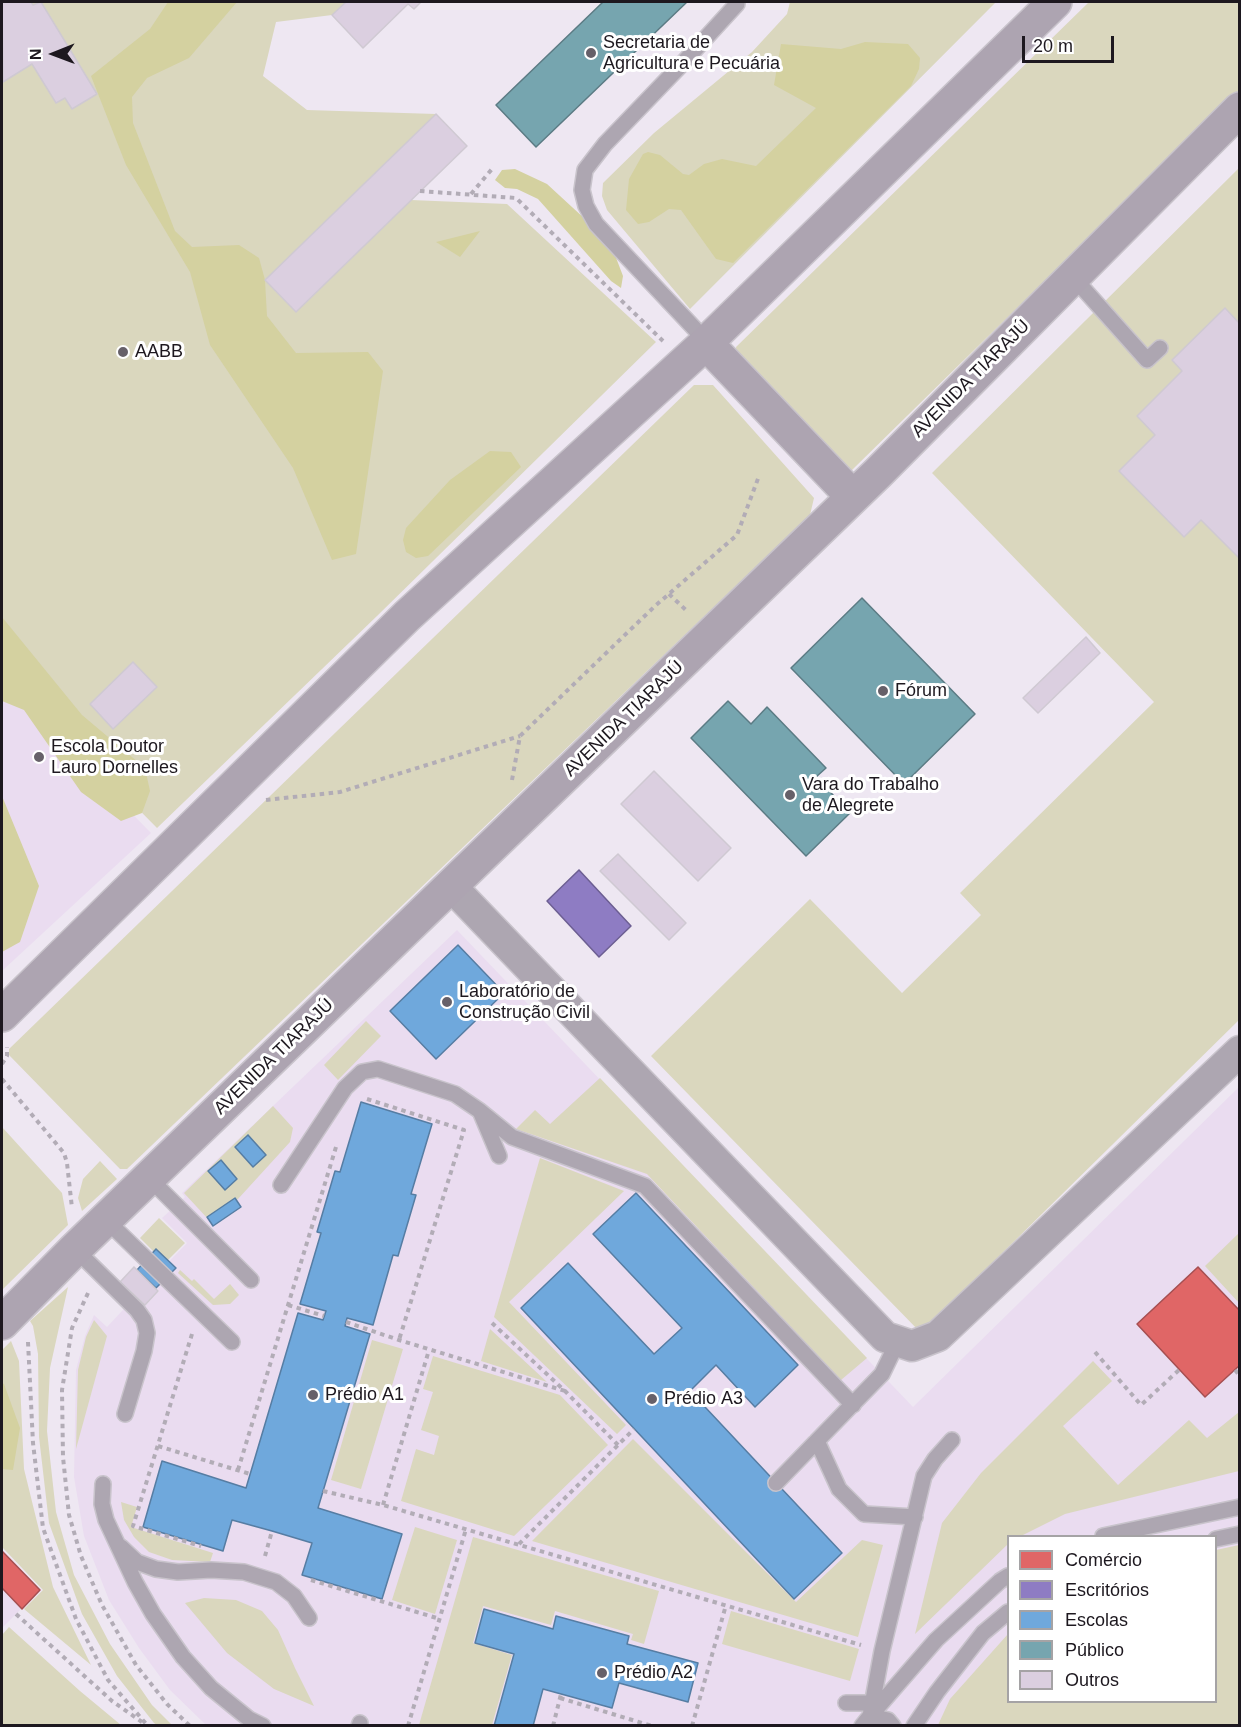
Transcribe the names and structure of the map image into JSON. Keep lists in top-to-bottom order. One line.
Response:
{"streets":{"main road":["AVENIDA TIARAJÚ"]},"places":["Secretaria de Agricultura e Pecuária","AABB","Fórum","Escola Doutor Lauro Dornelles","Vara do Trabalho de Alegrete","Laboratório de Construção Civil","Prédio A1","Prédio A3","Prédio A2"],"legend":["Comércio","Escritórios","Escolas","Público","Outros"],"scale_bar":"20 m","north":"left"}
